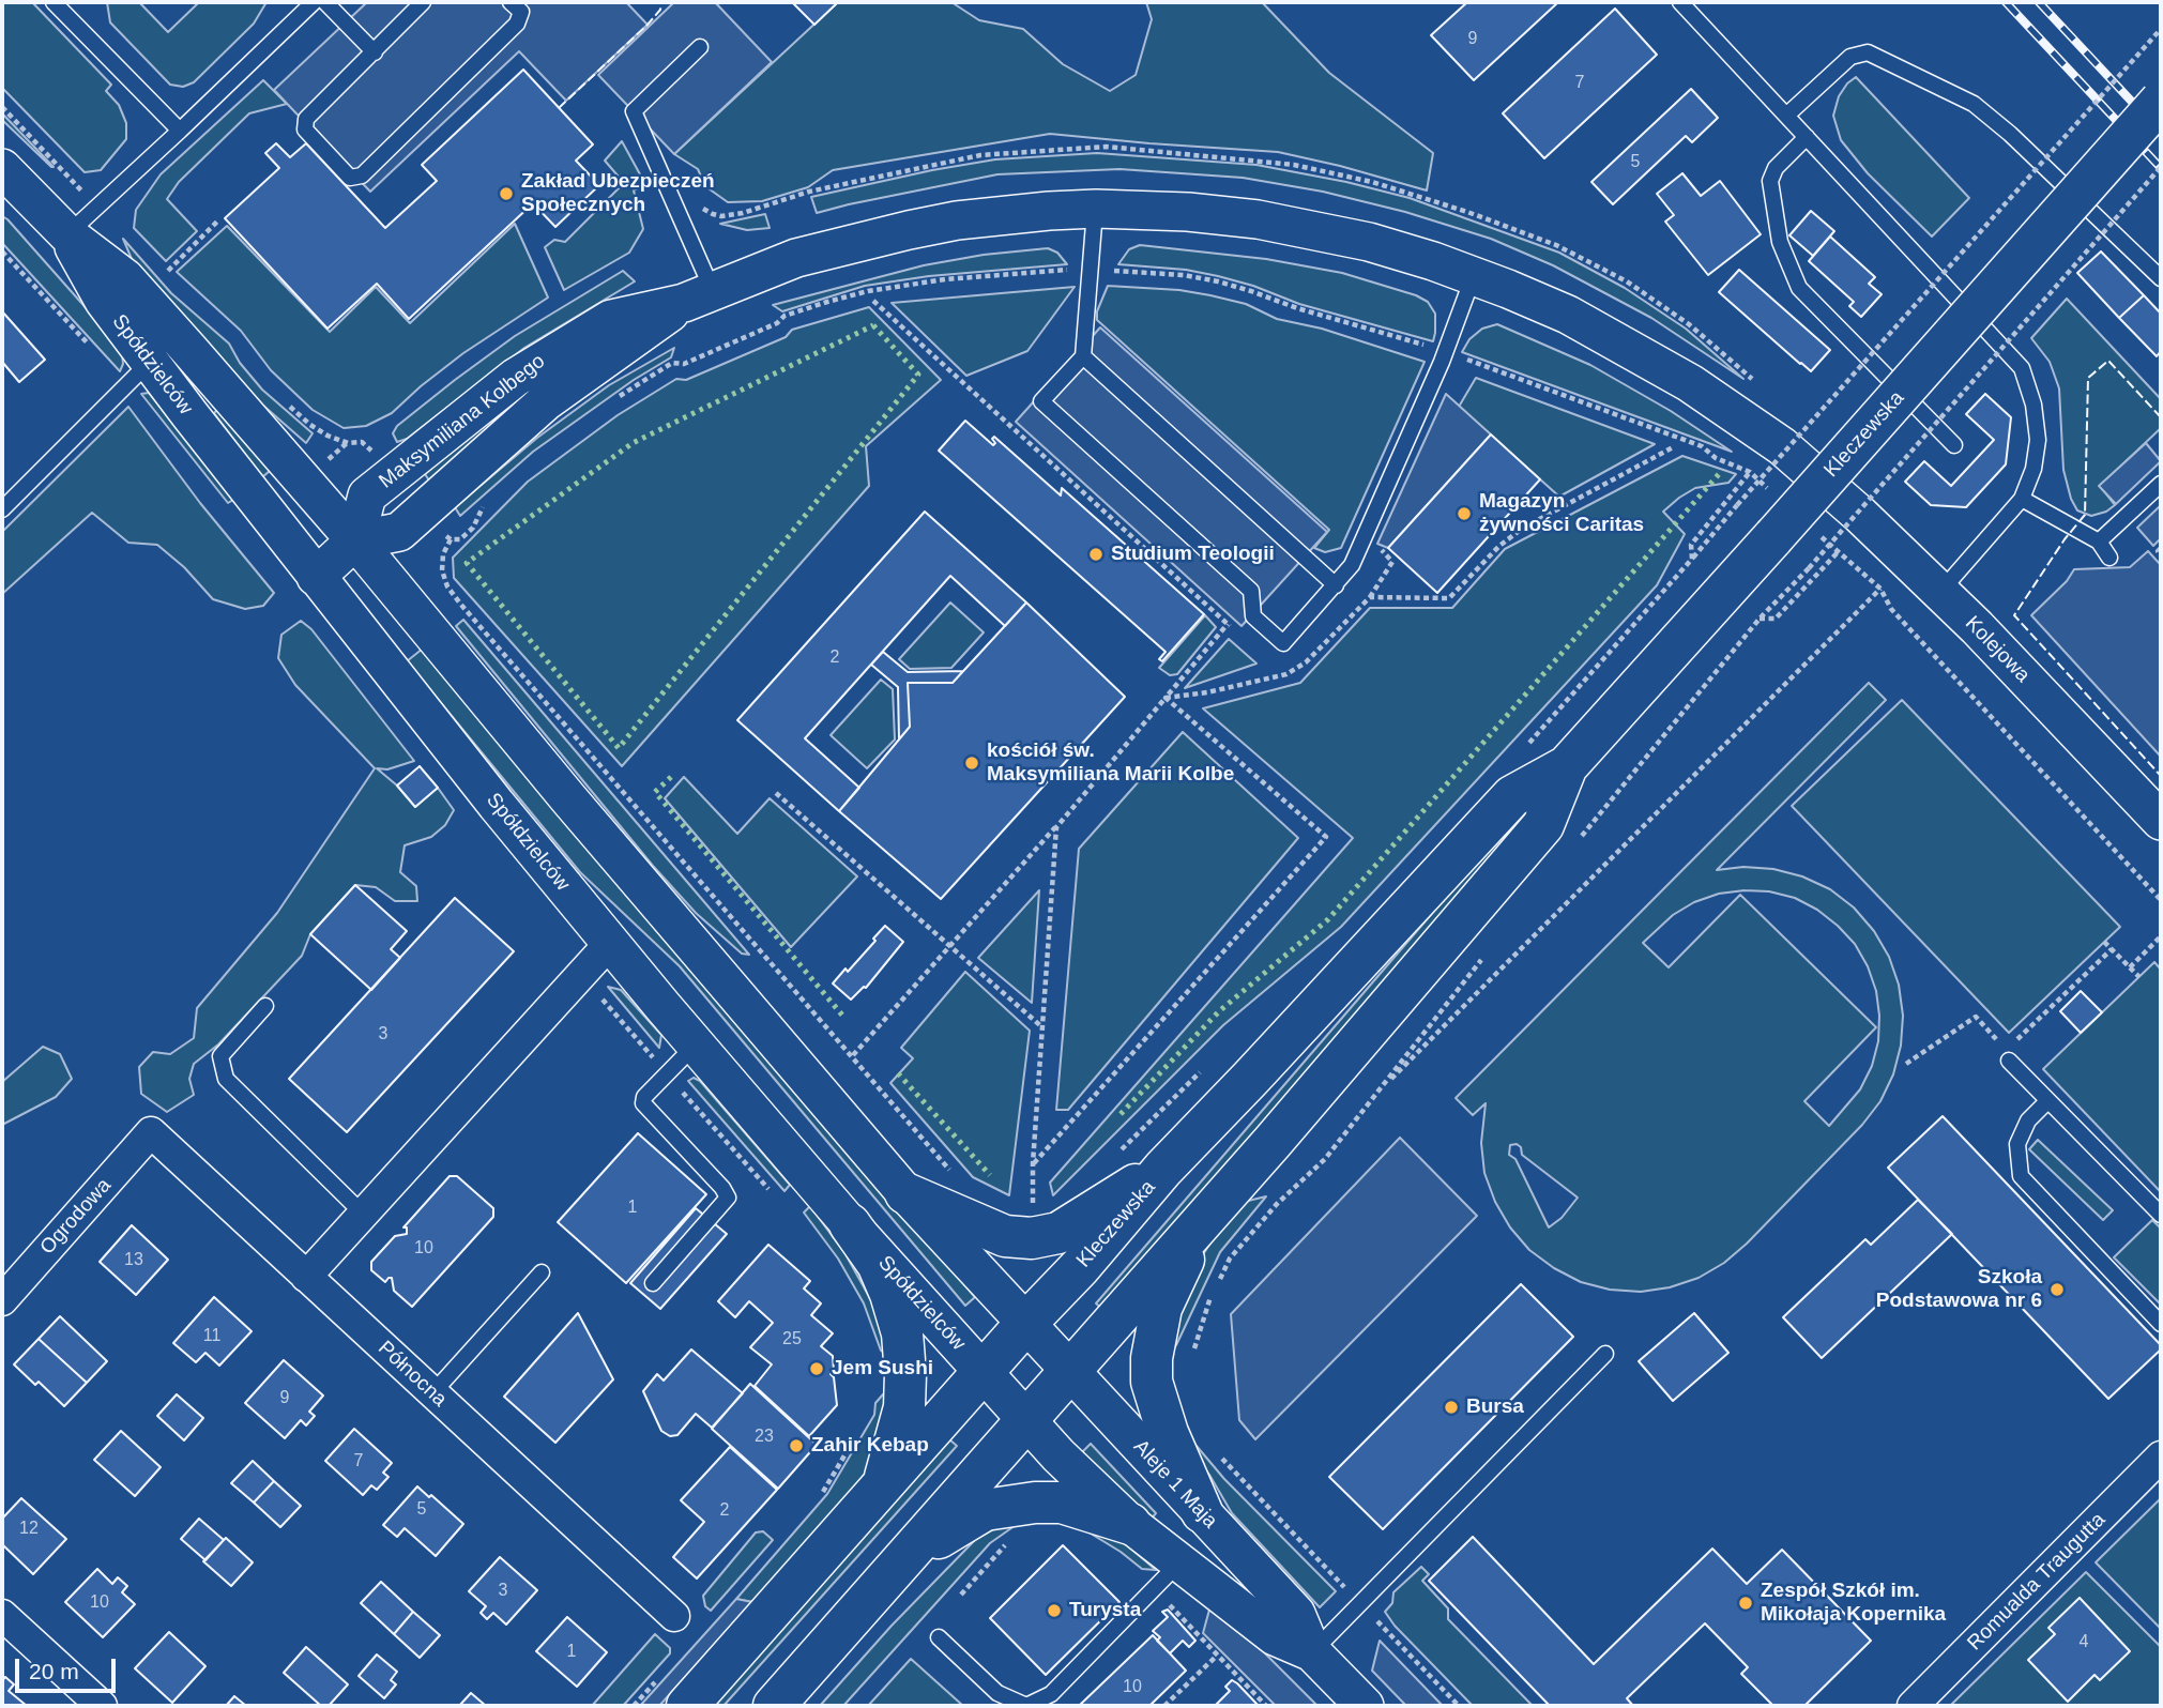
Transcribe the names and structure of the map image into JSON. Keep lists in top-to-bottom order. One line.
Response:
{"streets":{"main road":["Kleczewska"],"street":["Spółdzielców","Maksymiliana Kolbego","Kolejowa","Ogrodowa","Północna","Aleje 1 Maja","Romualda Traugutta"]},"crossings":[["Spółdzielców","Maksymiliana Kolbego"],["Spółdzielców","Kleczewska"],["Spółdzielców","Aleje 1 Maja"],["Maksymiliana Kolbego","Kolejowa"],["Kleczewska","Aleje 1 Maja"],["Ogrodowa","Północna"]],"places":["Zakład Ubezpieczeń Społecznych","Magazyn żywności Caritas","Studium Teologii","kościół św. Maksymiliana Marii Kolbe","Szkoła Podstawowa nr 6","Jem Sushi","Bursa","Zahir Kebap","Zespół Szkół im. Mikołaja Kopernika","Turysta"],"house_numbers":["9","7","5","2","3","1","10","13","11","25","9","23","7","5","2","12","3","10","4","1","10"],"scale_bar":"20 m"}
